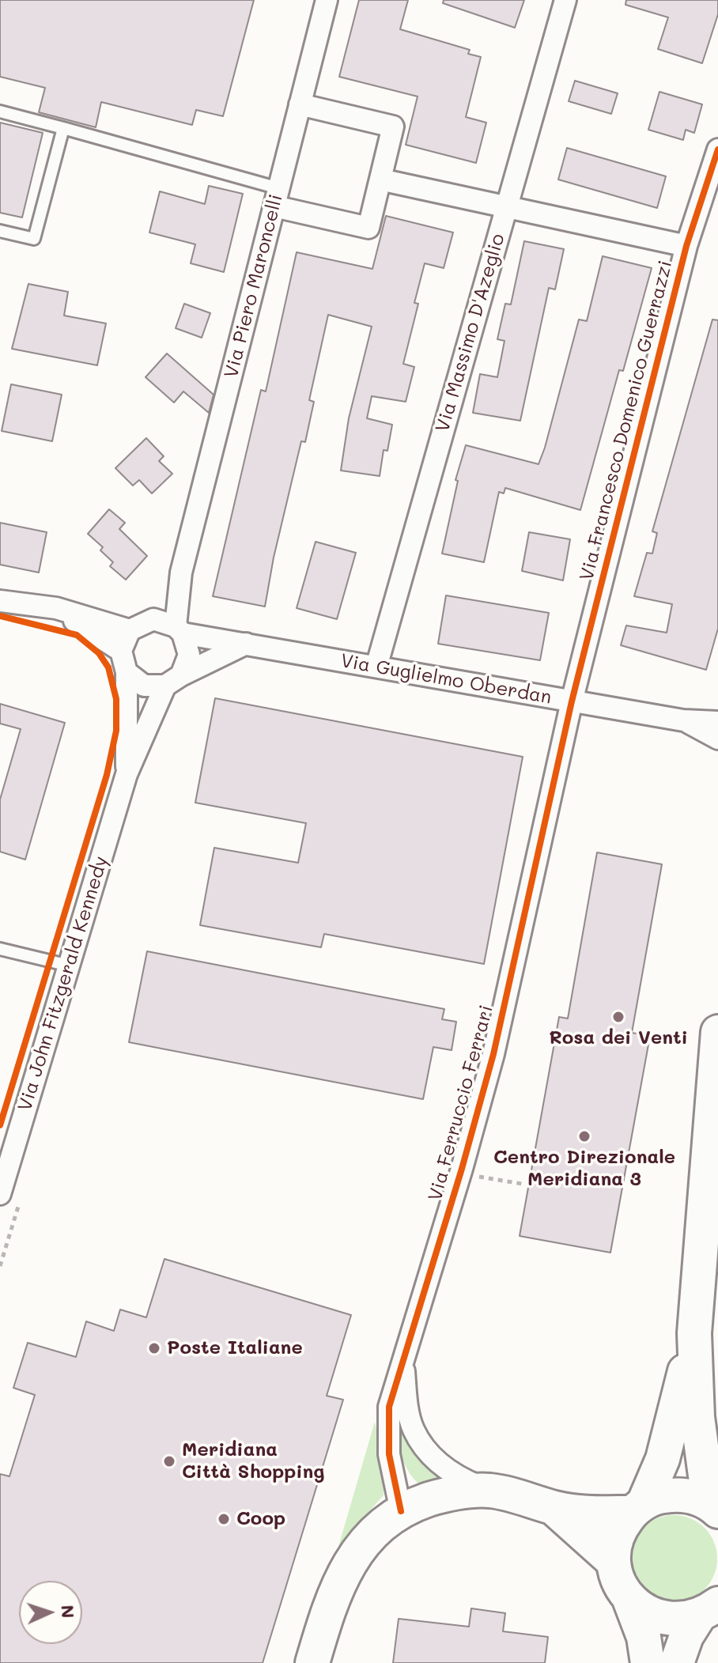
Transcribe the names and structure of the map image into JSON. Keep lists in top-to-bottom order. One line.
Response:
{"streets":{"street":["Via Piero Maroncelli","Via Massimo D'Azeglio","Via Francesco Domenico Guerrazzi","Via Guglielmo Oberdan","Via John Fitzgerald Kennedy","Via Ferruccio Ferrari"]},"crossings":[["Via Piero Maroncelli","Via Guglielmo Oberdan"],["Via Piero Maroncelli","Via John Fitzgerald Kennedy"],["Via Massimo D'Azeglio","Via Guglielmo Oberdan"],["Via Francesco Domenico Guerrazzi","Via Guglielmo Oberdan"],["Via Francesco Domenico Guerrazzi","Via Ferruccio Ferrari"],["Via Guglielmo Oberdan","Via John Fitzgerald Kennedy"],["Via Guglielmo Oberdan","Via Ferruccio Ferrari"]],"places":["Rosa dei Venti","Centro Direzionale Meridiana 3","Poste Italiane","Meridiana Città Shopping","Coop"],"north":"right"}
